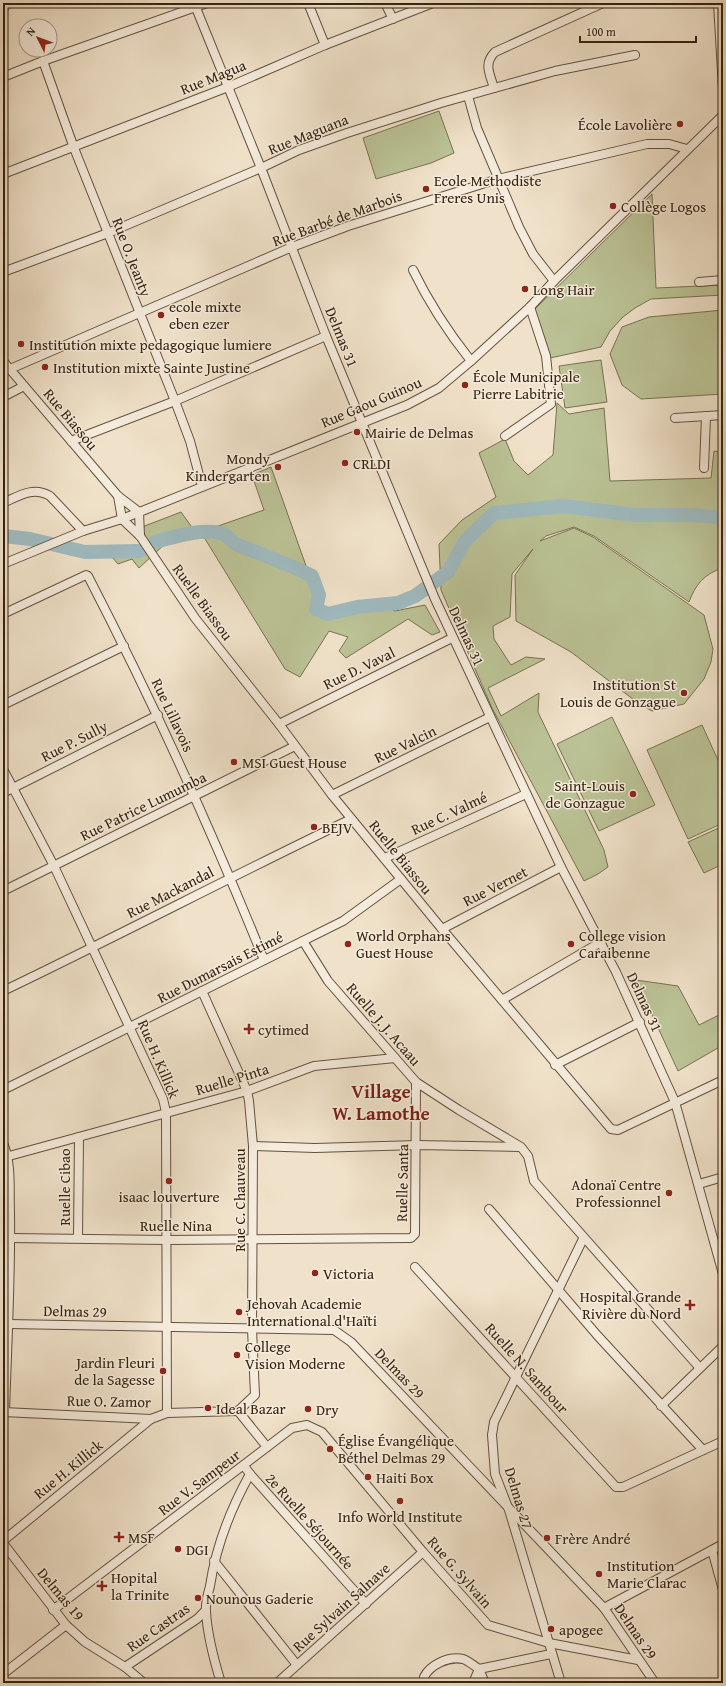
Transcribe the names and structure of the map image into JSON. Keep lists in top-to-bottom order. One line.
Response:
{"streets":{"street":["Rue Magua","Rue Maguana","Rue Barbé de Marbois","Rue O. Jeanty","Delmas 31","Rue Gaou Guinou","Rue Biassou","Ruelle Biassou","Rue D. Vaval","Rue Lillavois","Rue P. Sully","Rue Valcin","Rue Patrice Lumumba","Rue C. Valmé","Rue Vernet","Rue Mackandal","Rue Dumarsais Estimé","Ruelle J. J. Acaau","Rue H. Killick","Ruelle Pinta","Ruelle Santa","Ruelle Cibao","Rue C. Chauveau","Ruelle Nina","Delmas 29","Ruelle N. Sambour","Rue O. Zamor","Rue V. Sampeur","Delmas 27","2e Ruelle Séjournée","Rue G. Sylvain","Delmas 19","Rue Sylvain Salnave","Rue Castras"]},"crossings":[["Rue Magua","Rue O. Jeanty"],["Rue Magua","Delmas 31"],["Rue Maguana","Rue O. Jeanty"],["Rue Maguana","Delmas 31"],["Rue Barbé de Marbois","Rue O. Jeanty"],["Rue Barbé de Marbois","Delmas 31"],["Rue Barbé de Marbois","Rue Gaou Guinou"],["Rue Barbé de Marbois","Rue Biassou"],["Rue O. Jeanty","Rue Gaou Guinou"],["Delmas 31","Rue Gaou Guinou"],["Delmas 31","Ruelle Biassou"],["Delmas 31","Rue D. Vaval"],["Delmas 31","Rue Valcin"],["Delmas 31","Rue C. Valmé"],["Delmas 31","Rue Vernet"],["Rue Gaou Guinou","Rue Biassou"],["Ruelle Biassou","Rue D. Vaval"],["Ruelle Biassou","Rue Valcin"],["Ruelle Biassou","Rue Patrice Lumumba"],["Ruelle Biassou","Rue C. Valmé"],["Ruelle Biassou","Rue Vernet"],["Ruelle Biassou","Rue Mackandal"],["Ruelle Biassou","Rue Dumarsais Estimé"],["Rue Lillavois","Rue P. Sully"],["Rue Lillavois","Rue Patrice Lumumba"],["Rue Lillavois","Rue Mackandal"],["Rue Lillavois","Rue Dumarsais Estimé"],["Rue P. Sully","Rue H. Killick"],["Rue Patrice Lumumba","Rue H. Killick"],["Rue Mackandal","Rue H. Killick"],["Rue Dumarsais Estimé","Ruelle J. J. Acaau"],["Rue Dumarsais Estimé","Rue H. Killick"],["Rue Dumarsais Estimé","Rue C. Chauveau"],["Ruelle J. J. Acaau","Ruelle Pinta"],["Ruelle J. J. Acaau","Ruelle Santa"],["Rue H. Killick","Ruelle Pinta"],["Rue H. Killick","Ruelle Nina"],["Rue H. Killick","Delmas 29"],["Rue H. Killick","Rue O. Zamor"],["Rue H. Killick","Delmas 19"],["Ruelle Pinta","Ruelle Cibao"],["Ruelle Pinta","Rue C. Chauveau"],["Ruelle Santa","Ruelle Nina"],["Ruelle Cibao","Ruelle Nina"],["Rue C. Chauveau","Ruelle Nina"],["Rue C. Chauveau","Delmas 29"],["Rue C. Chauveau","Rue O. Zamor"],["Delmas 29","Delmas 27"],["Delmas 29","Rue G. Sylvain"],["Ruelle N. Sambour","Delmas 27"],["Rue V. Sampeur","2e Ruelle Séjournée"],["Rue V. Sampeur","Rue G. Sylvain"],["Rue V. Sampeur","Delmas 19"],["Delmas 27","Rue G. Sylvain"],["2e Ruelle Séjournée","Rue Sylvain Salnave"],["Rue G. Sylvain","Rue Sylvain Salnave"],["Delmas 19","Rue Castras"]],"districts":["Village W. Lamothe"],"places":{"other":["École Lavolière","Ecole Methodiste Freres Unis","Collège Logos","Long Hair","ecole mixte eben ezer","Institution mixte pedagogique lumiere","Institution mixte Sainte Justine","École Municipale Pierre Labitrie","Mairie de Delmas","CRLDI","Mondy Kindergarten","Institution St Louis de Gonzague","MSI Guest House","Saint-Louis de Gonzague","BEJV","World Orphans Guest House","College vision Caraibenne","isaac louverture","Adonaï Centre Professionnel","Victoria","Jehovah Academie International d'Haïti","College Vision Moderne","Jardin Fleuri de la Sagesse","Ideal Bazar","Dry","Église Évangélique Béthel Delmas 29","Haiti Box","Info World Institute","Frère André","DGI","Institution Marie Clarac","Nounous Gaderie","apogee"],"health":["cytimed","Hospital Grande Rivière du Nord","MSF","Hopital la Trinite"]},"scale_bar":"100 m","north":"top left"}
